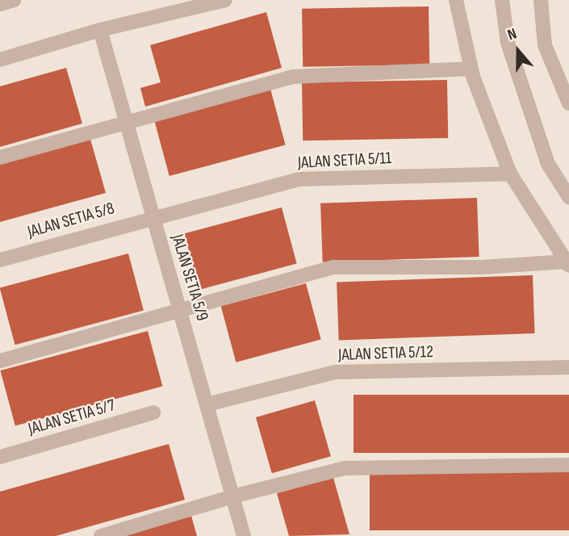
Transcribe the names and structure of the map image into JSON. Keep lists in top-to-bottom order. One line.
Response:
{"streets":{"street":["JALAN SETIA 5/11","JALAN SETIA 5/8","JALAN SETIA 5/9","JALAN SETIA 5/12","JALAN SETIA 5/7"]},"crossings":[["JALAN SETIA 5/11","JALAN SETIA 5/8"],["JALAN SETIA 5/11","JALAN SETIA 5/9"],["JALAN SETIA 5/8","JALAN SETIA 5/9"],["JALAN SETIA 5/9","JALAN SETIA 5/12"]],"north":"top"}
